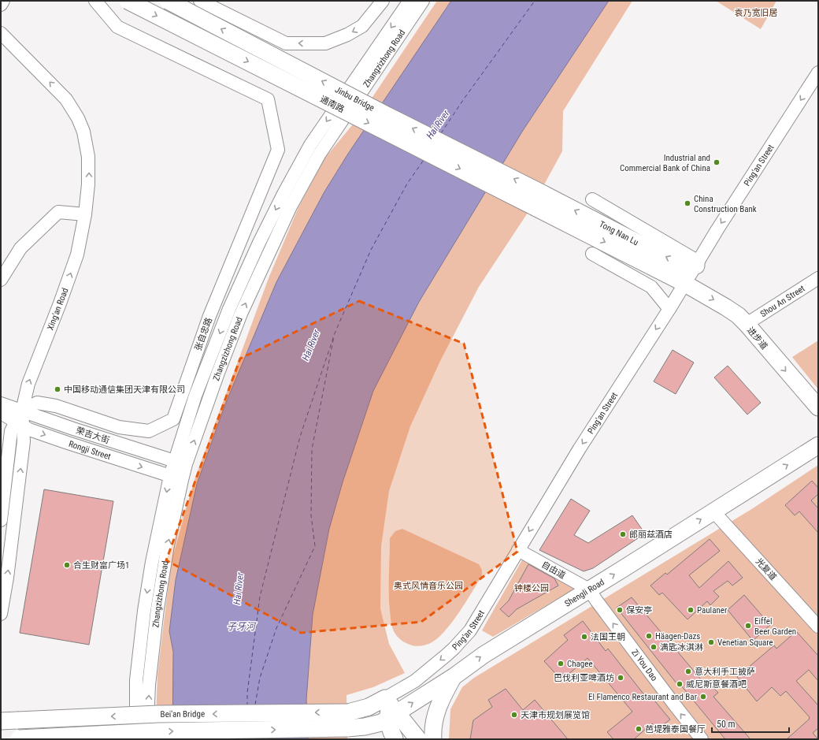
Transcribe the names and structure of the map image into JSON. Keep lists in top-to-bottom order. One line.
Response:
{"streets":{"main road":["Jinbu Bridge","通南路","Tong Nan Lu","进步道","Shengli Road","Bei'an Bridge"],"street":["Zhangzizhong Road","Ping'an Street","Shou An Street","Xing'an Road","张自忠路","荣吉大街","Rongji Street","光复道","自由道","Zi You Dao"]},"crossings":[["Zhangzizhong Road","荣吉大街"],["Zhangzizhong Road","Rongji Street"],["Jinbu Bridge","通南路"],["Jinbu Bridge","Tong Nan Lu"],["通南路","Tong Nan Lu"],["Ping'an Street","Tong Nan Lu"],["Ping'an Street","进步道"],["Ping'an Street","自由道"],["Ping'an Street","Shengli Road"],["Tong Nan Lu","进步道"],["Shou An Street","进步道"],["Xing'an Road","张自忠路"],["Xing'an Road","荣吉大街"],["张自忠路","荣吉大街"],["光复道","Shengli Road"],["自由道","Shengli Road"],["自由道","Zi You Dao"],["Shengli Road","Zi You Dao"],["Shengli Road","Bei'an Bridge"]],"one_way":["Jinbu Bridge","通南路","Ping'an Street","Xing'an Road","进步道","Rongji Street","Shengli Road","Zi You Dao"],"water":["Hai River","子牙河"],"parks":["袁乃宽旧居","奥式风情音乐公园","钟楼公园"],"places":["Industrial and Commercial Bank of China","China Construction Bank","中国移动通信集团天津有限公司","郎丽兹酒店","合生财富广场1","保安亭","Paulaner","Eiffel Beer Garden","Häagen-Dazs","法国王朝","Venetian Square","满匙冰淇淋","Chagee","意大利手工披萨","巴伐利亚啤酒坊","威尼斯意餐酒吧","El Flamenco Restaurant and Bar","天津市规划展览馆","芭堤雅泰国餐厅"],"scale_bar":"50 m"}
